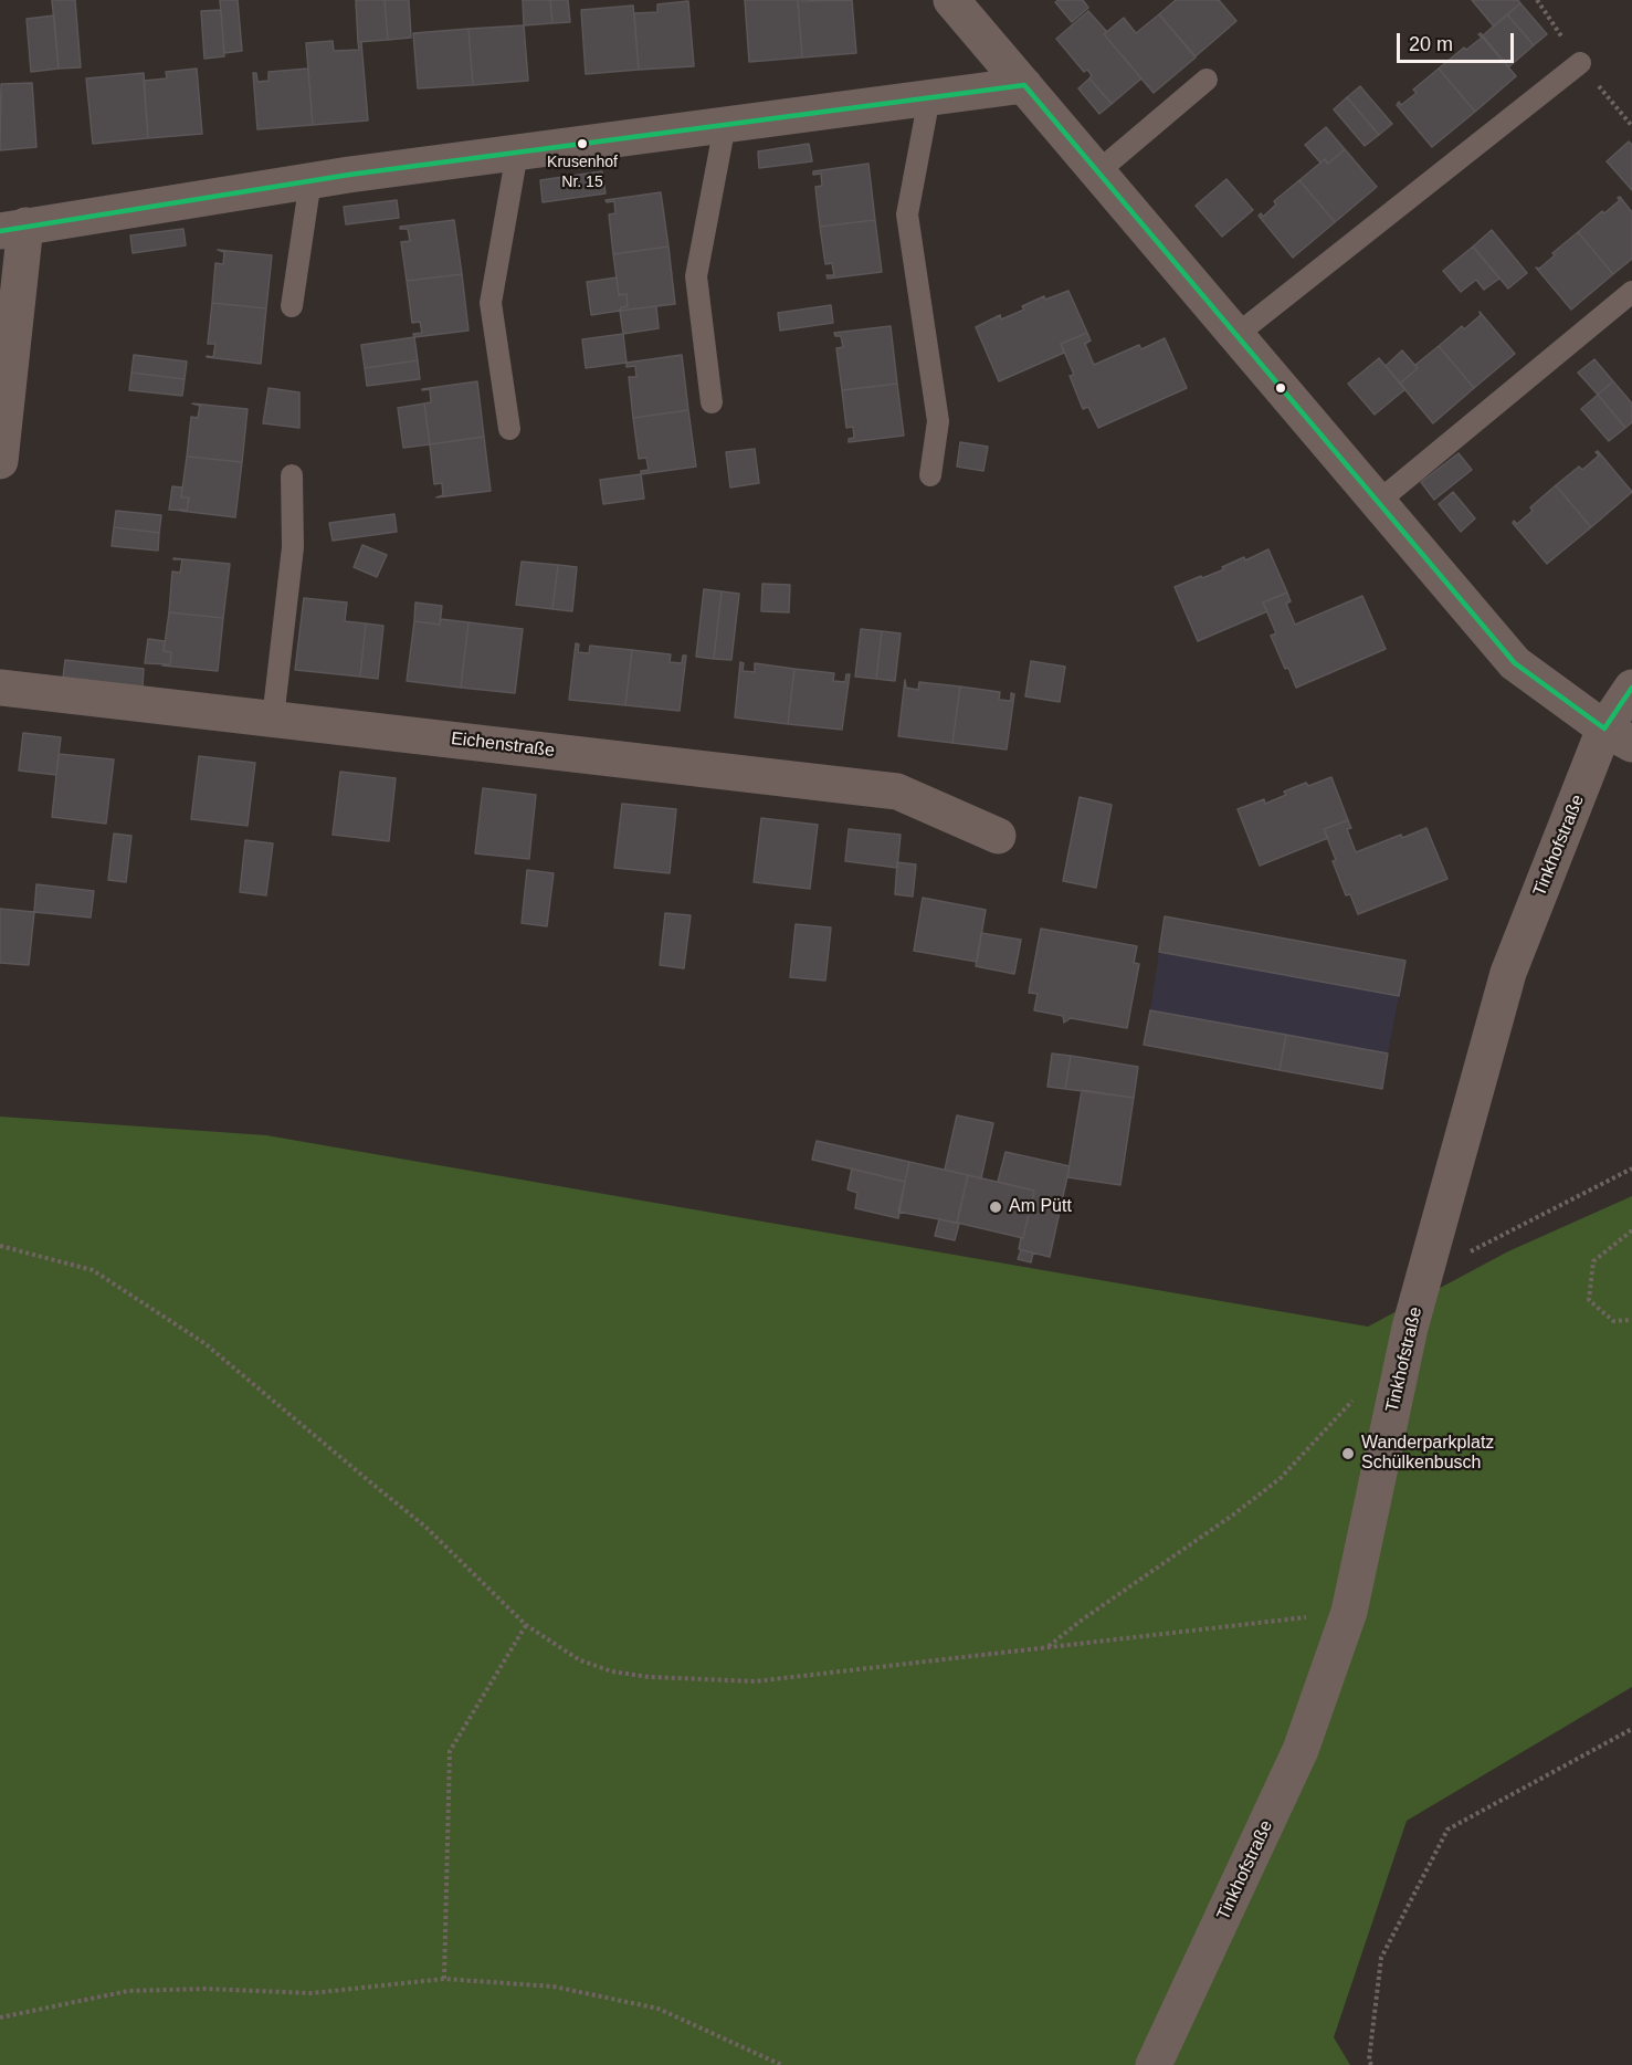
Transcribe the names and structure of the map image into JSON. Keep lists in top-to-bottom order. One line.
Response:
{"streets":{"street":["Eichenstraße","Tinkhofstraße"]},"places":["Krusenhof Nr. 15","Am Pütt","Wanderparkplatz Schülkenbusch"],"scale_bar":"20 m"}
